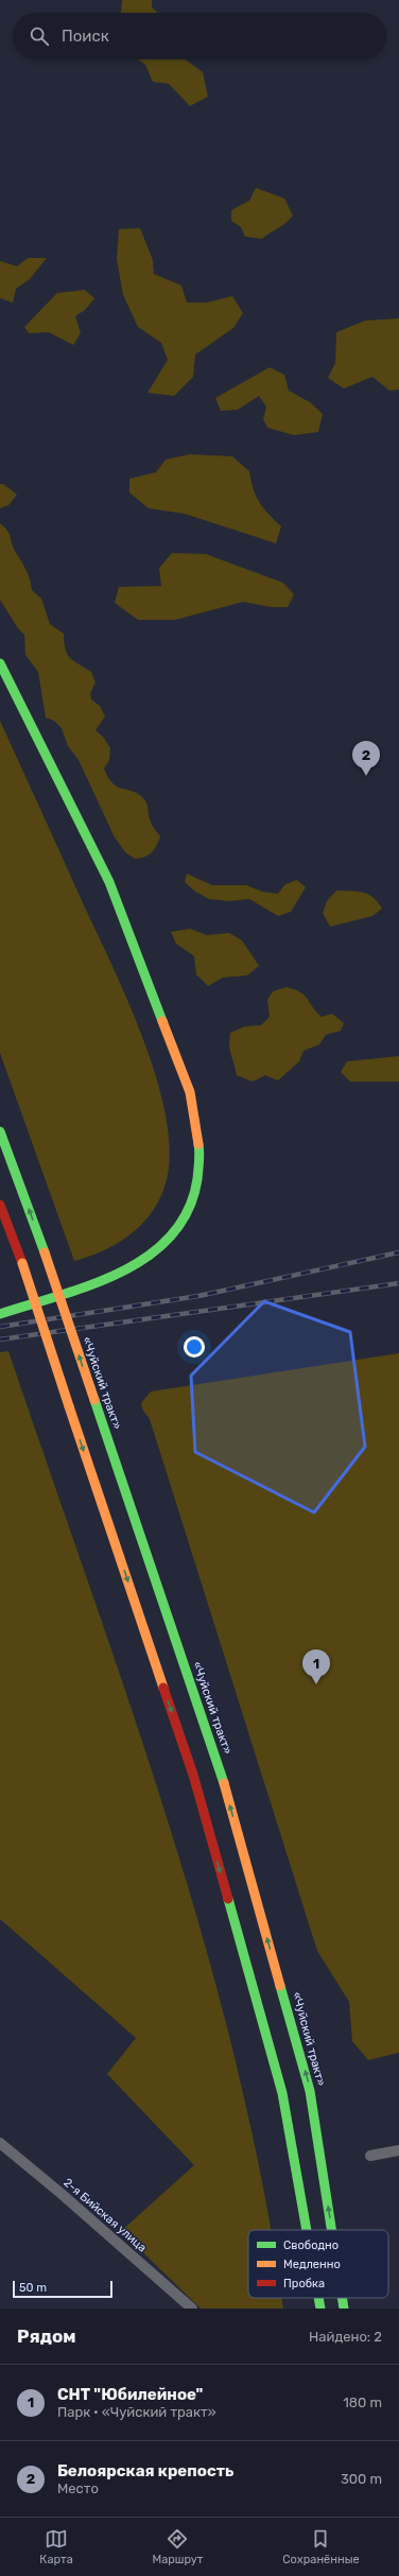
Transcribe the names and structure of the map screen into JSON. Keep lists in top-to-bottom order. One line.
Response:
{"streets":{"highway":["«Чуйский тракт»"],"street":["2-я Бийская улица"]},"legend":["Свободно","Медленно","Пробка"],"scale_bar":"50 m","page":{"search":"Поиск","pins":["2","1"],"scale":"50 m","heading":["Рядом","Найдено: 2"],"list":[{"mark":"1","name":"СНТ \"Юбилейное\"","note":"Парк · «Чуйский тракт»","value":"180 m"},{"mark":"2","name":"Белоярская крепость","note":"Место","value":"300 m"}],"nav":["Карта","Маршрут","Сохранённые"]}}
